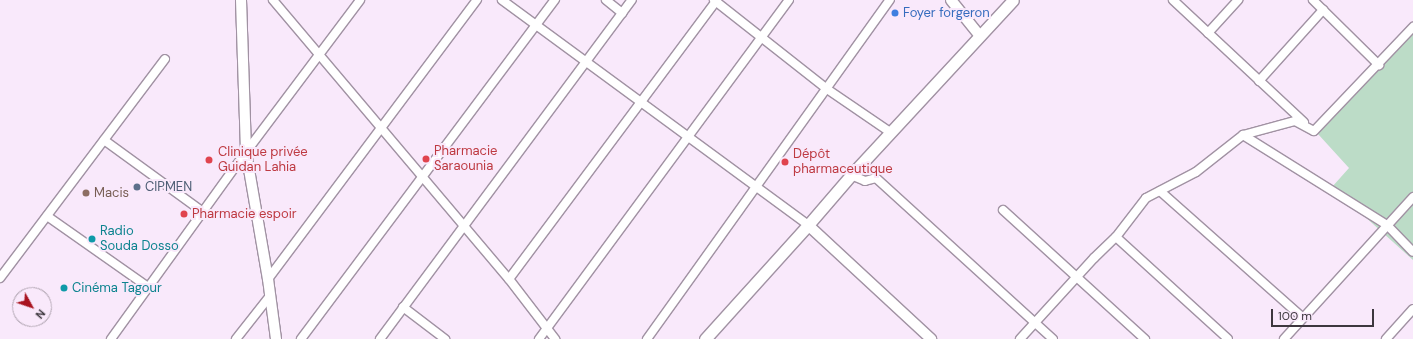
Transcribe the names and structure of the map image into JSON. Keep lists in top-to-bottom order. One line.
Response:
{"places":["Foyer forgeron","Pharmacie Saraounia","Clinique privée Guidan Lahia","Dépôt pharmaceutique","CIPMEN","Macis","Pharmacie espoir","Radio Souda Dosso","Cinéma Tagour"],"scale_bar":"100 m","north":"bottom right"}
